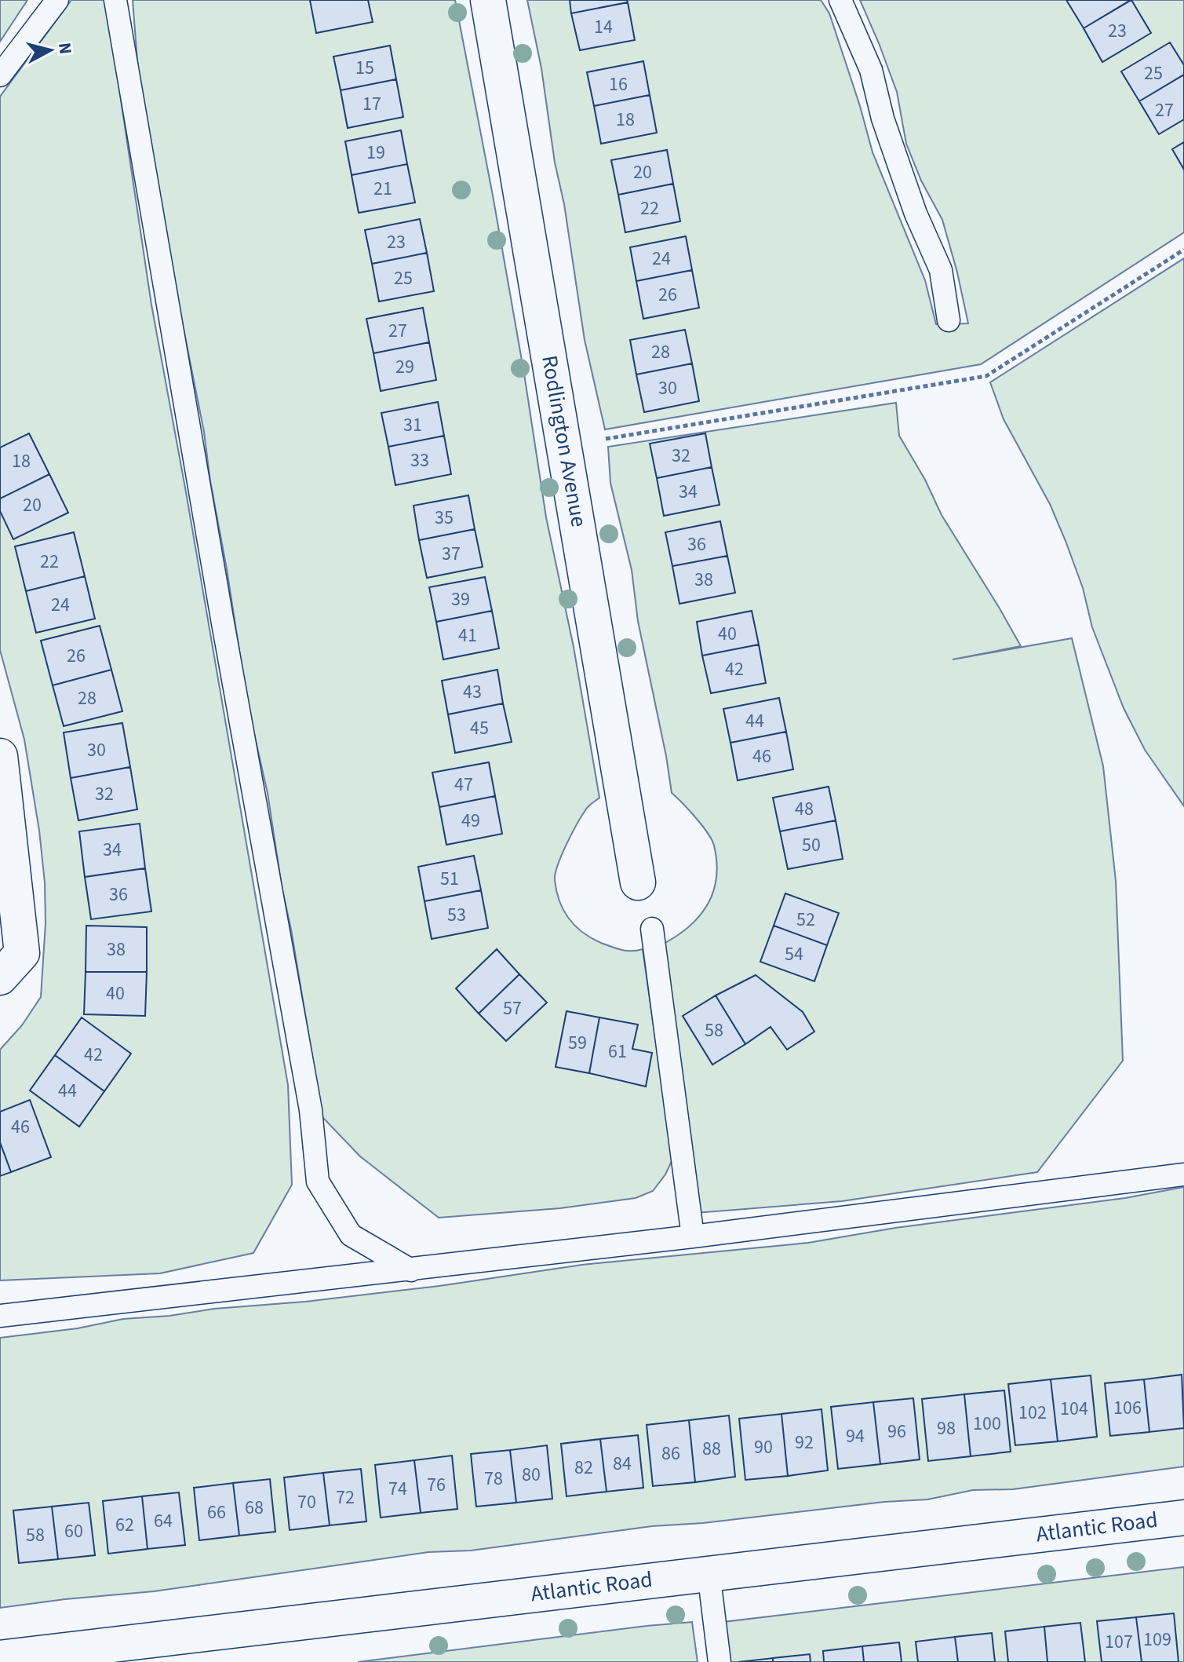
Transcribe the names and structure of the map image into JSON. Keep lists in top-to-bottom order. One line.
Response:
{"streets":{"street":["Rodlington Avenue","Atlantic Road"]},"house_numbers":["14","23","15","25","16","17","27","18","19","20","21","22","23","24","25","26","27","28","29","30","31","32","33","18","34","20","35","36","37","22","38","39","24","40","41","26","42","43","28","44","45","30","46","47","32","48","49","50","34","51","36","53","52","38","54","40","57","58","59","61","42","44","46","106","104","102","100","98","96","94","92","90","88","86","84","82","80","78","76","74","72","70","68","66","64","62","60","58","109","107"],"north":"right"}
